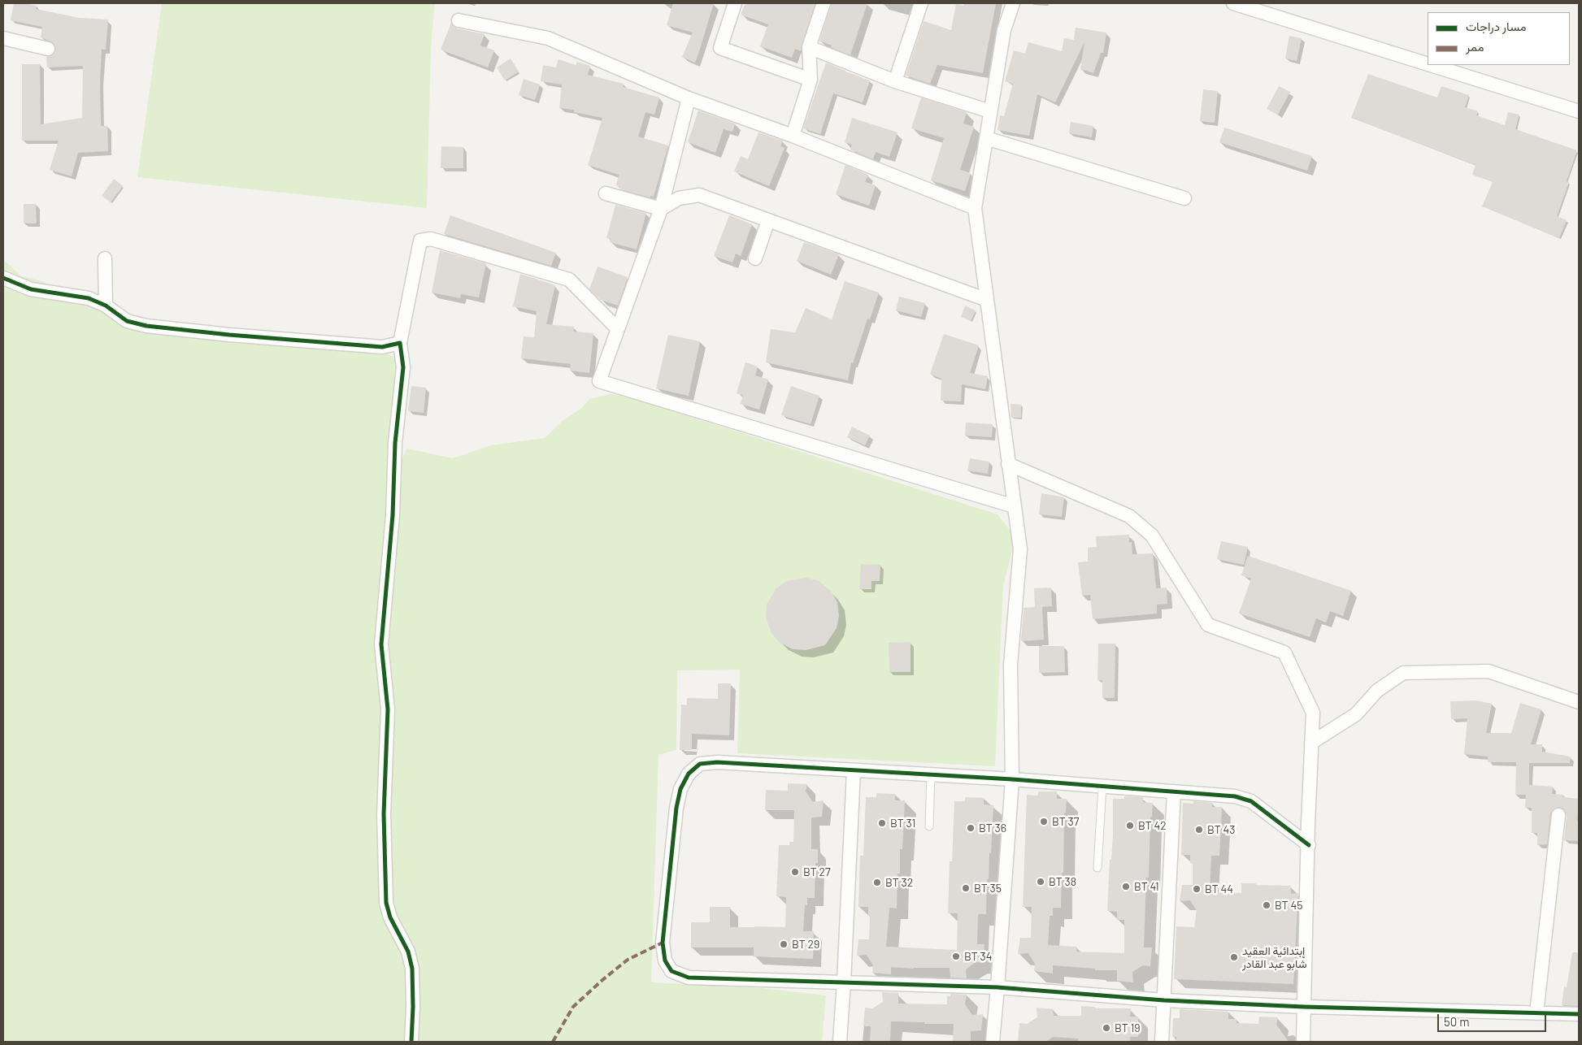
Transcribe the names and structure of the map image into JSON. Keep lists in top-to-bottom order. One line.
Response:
{"places":["BT 37","BT 31","BT 42","BT 36","BT 43","BT 27","BT 38","BT 32","BT 41","BT 35","BT 44","BT 45","BT 29","BT 34","إبتدائية العقيد شابو عبد القادر","BT 19"],"legend":["مسار دراجات","ممر"],"scale_bar":"50 m"}
